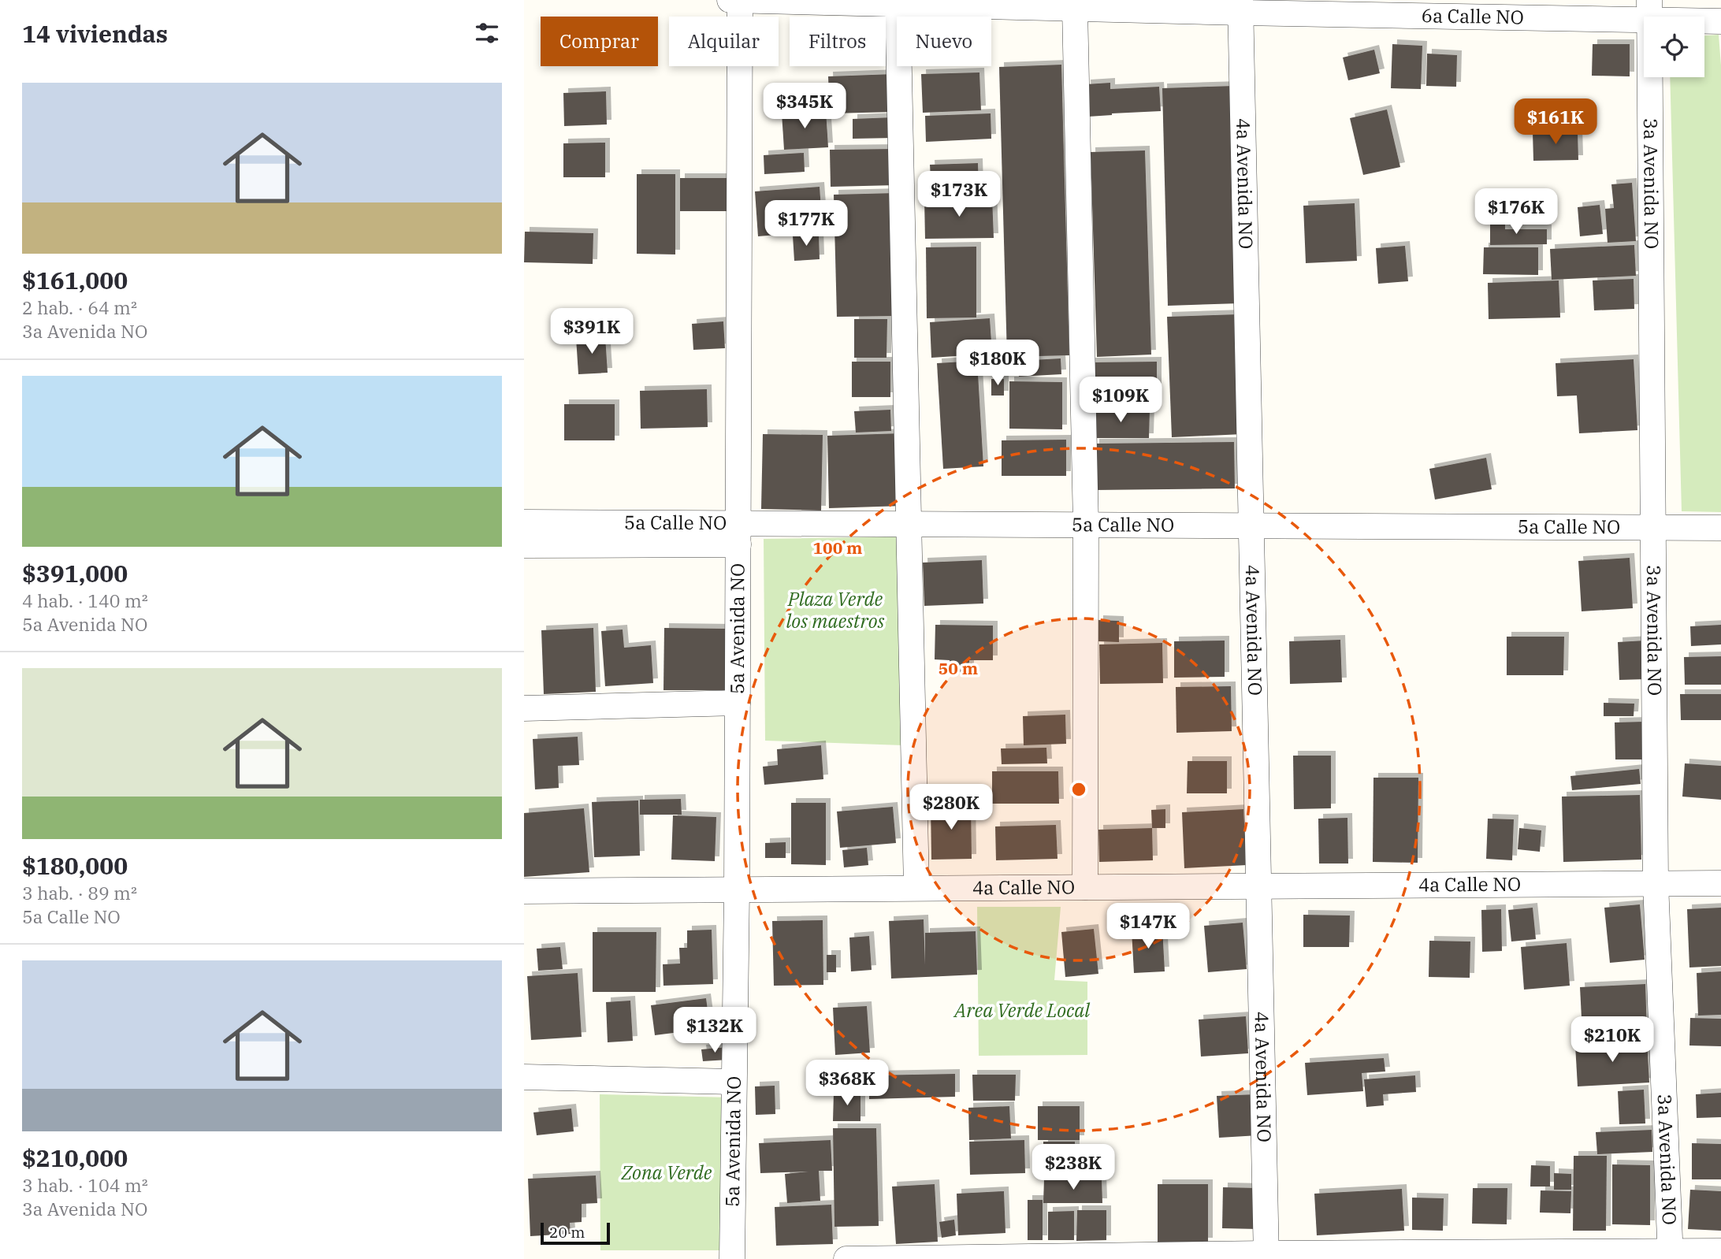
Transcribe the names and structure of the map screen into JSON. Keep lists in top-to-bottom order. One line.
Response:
{"streets":{"street":["6a Calle NO","4a Avenida NO","3a Avenida NO","5a Calle NO","5a Avenida NO","4a Calle NO"]},"crossings":[["6a Calle NO","4a Avenida NO"],["6a Calle NO","3a Avenida NO"],["6a Calle NO","5a Avenida NO"],["4a Avenida NO","5a Calle NO"],["4a Avenida NO","4a Calle NO"],["3a Avenida NO","5a Calle NO"],["3a Avenida NO","4a Calle NO"],["5a Calle NO","5a Avenida NO"],["5a Avenida NO","4a Calle NO"]],"parks":["Plaza Verde los maestros","Area Verde Local","Zona Verde"],"scale_bar":"20 m","page":{"heading":"14 viviendas","chip":["Comprar","Alquilar","Filtros","Nuevo"],"list":[{"name":"$161,000","note":"2 hab. · 64 m² · 3a Avenida NO"},{"name":"$391,000","note":"4 hab. · 140 m² · 5a Avenida NO"},{"name":"$180,000","note":"3 hab. · 89 m² · 5a Calle NO"},{"name":"$210,000","note":"3 hab. · 104 m² · 3a Avenida NO"}],"price":["$345K","$161K","$173K","$176K","$177K","$391K","$180K","$109K","$280K","$147K","$132K","$210K","$368K","$238K"],"scale":"20 m"},"rings":["100 m","50 m"]}
